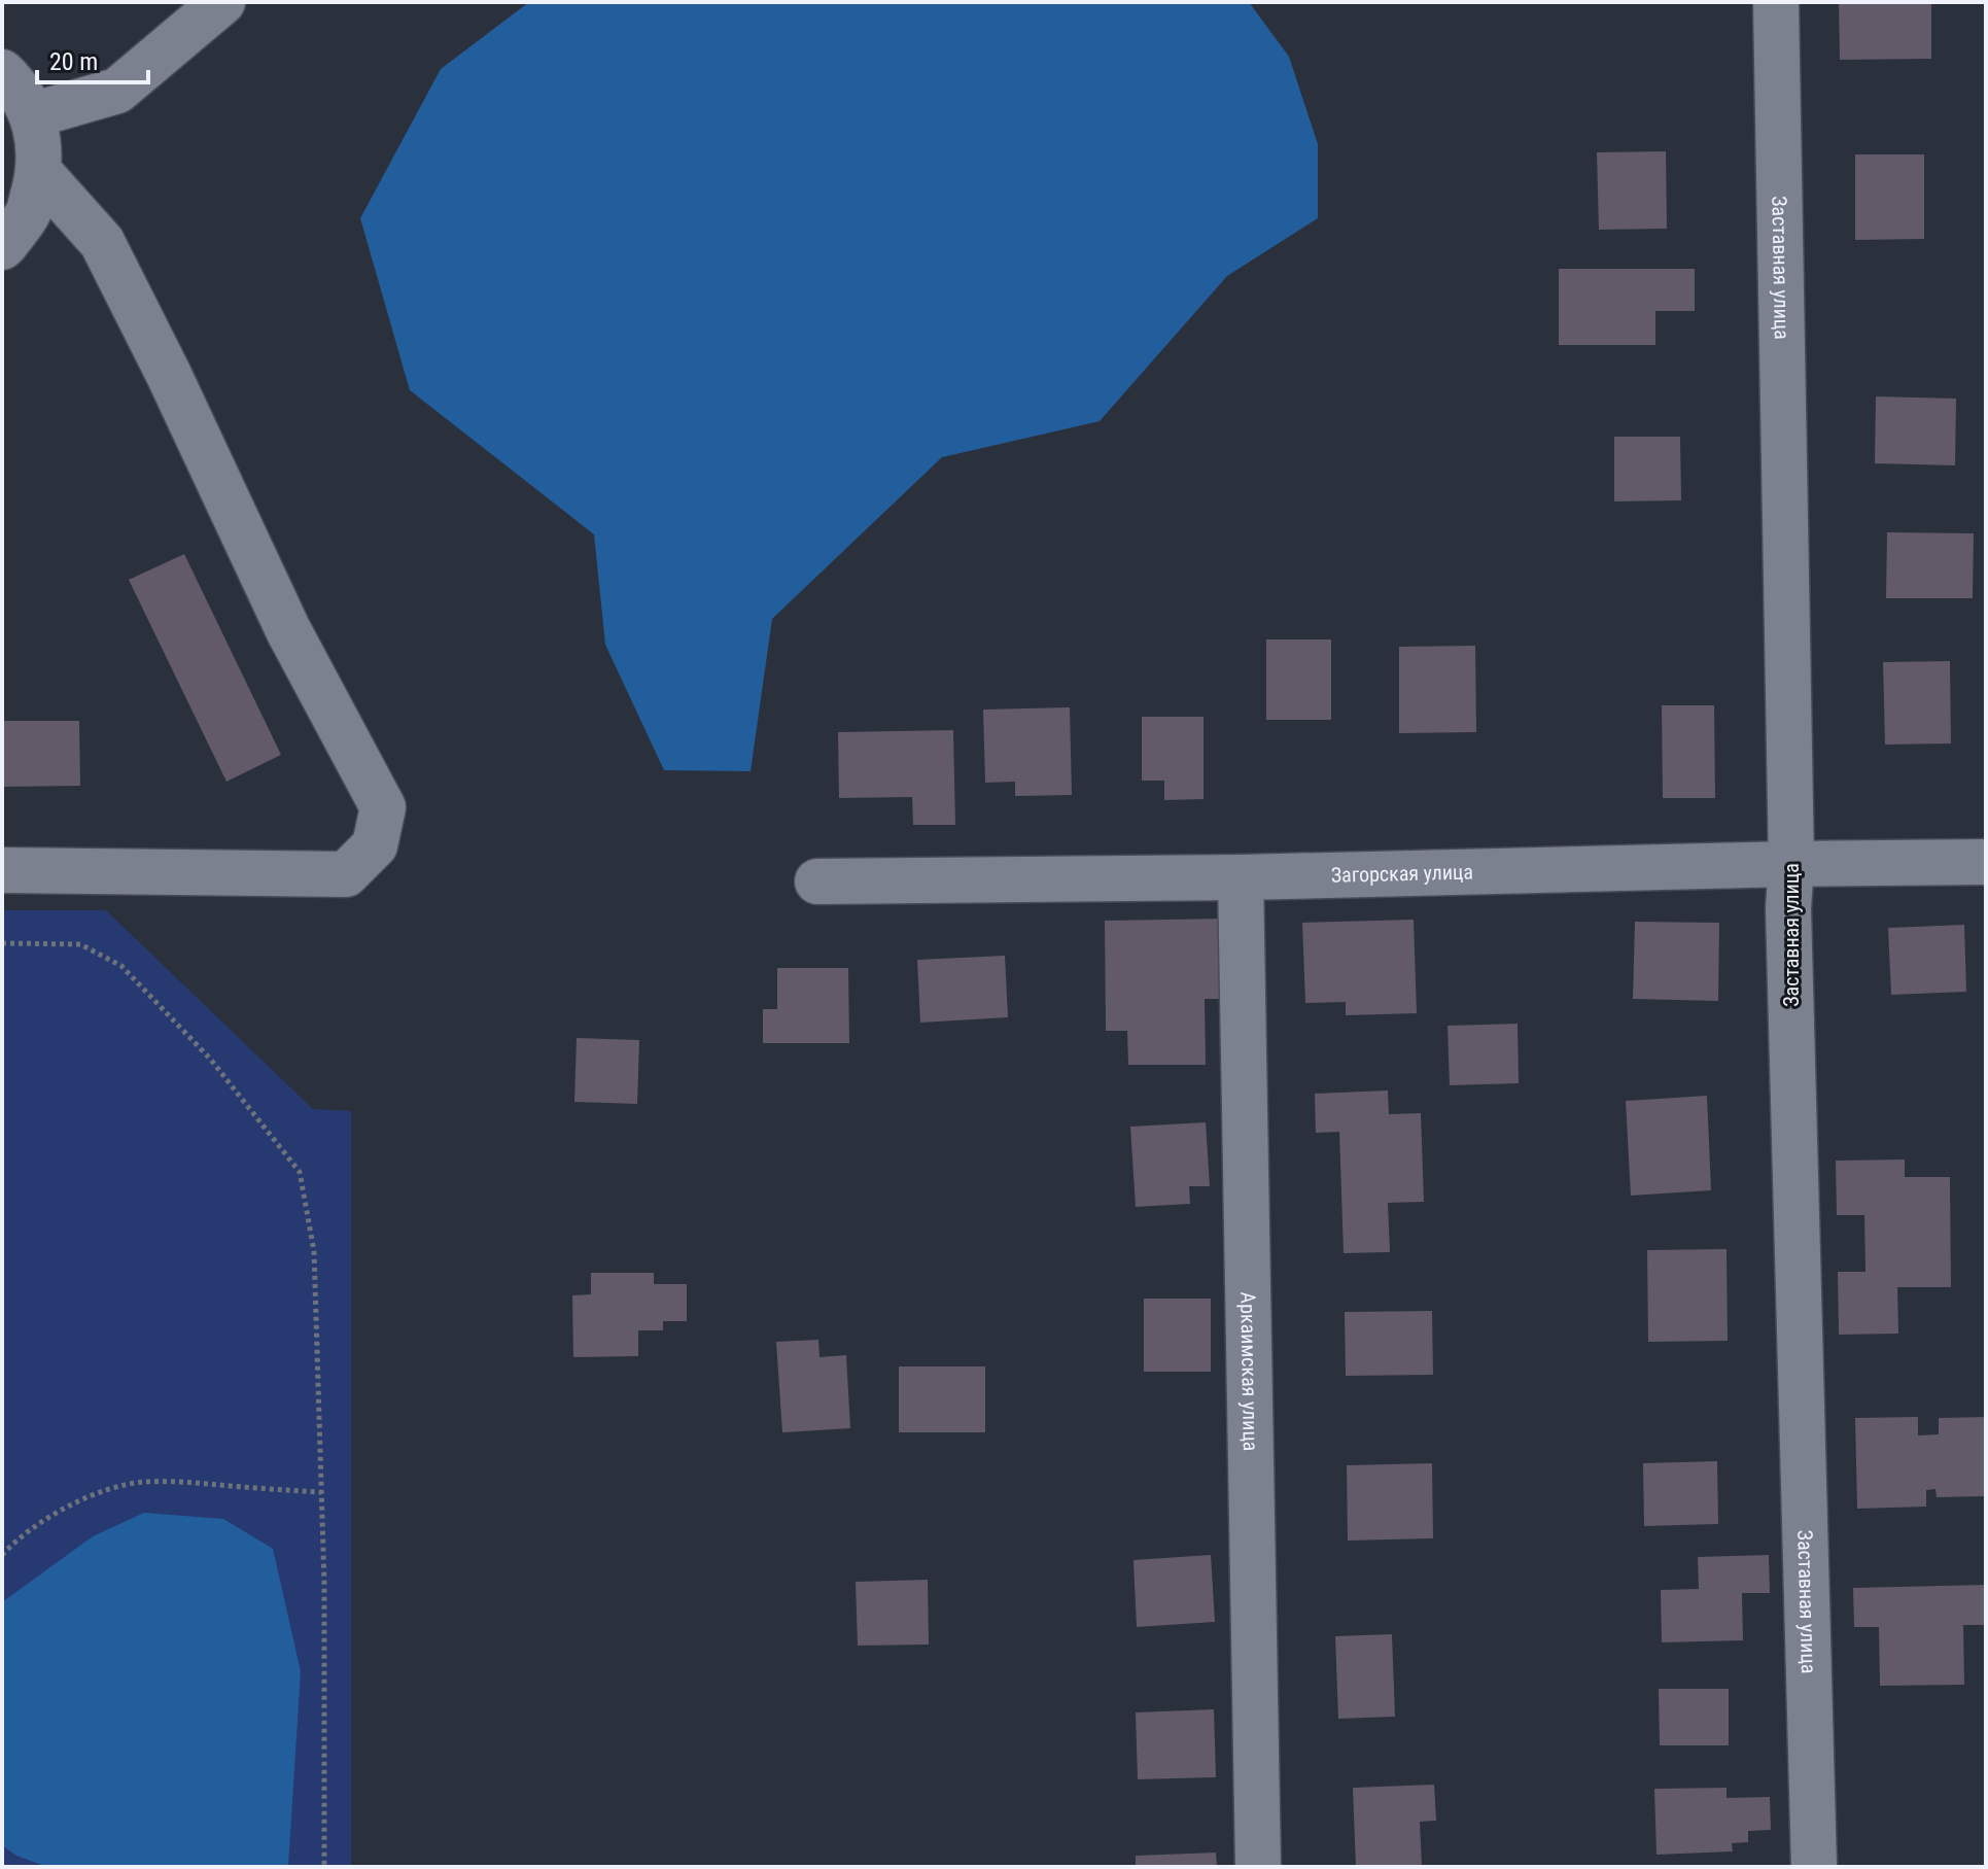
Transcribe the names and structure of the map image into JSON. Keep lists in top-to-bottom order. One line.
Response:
{"streets":{"street":["Заставная улица","Загорская улица","Аркаимская улица"]},"crossings":[["Заставная улица","Загорская улица"],["Загорская улица","Аркаимская улица"]],"scale_bar":"20 m"}
